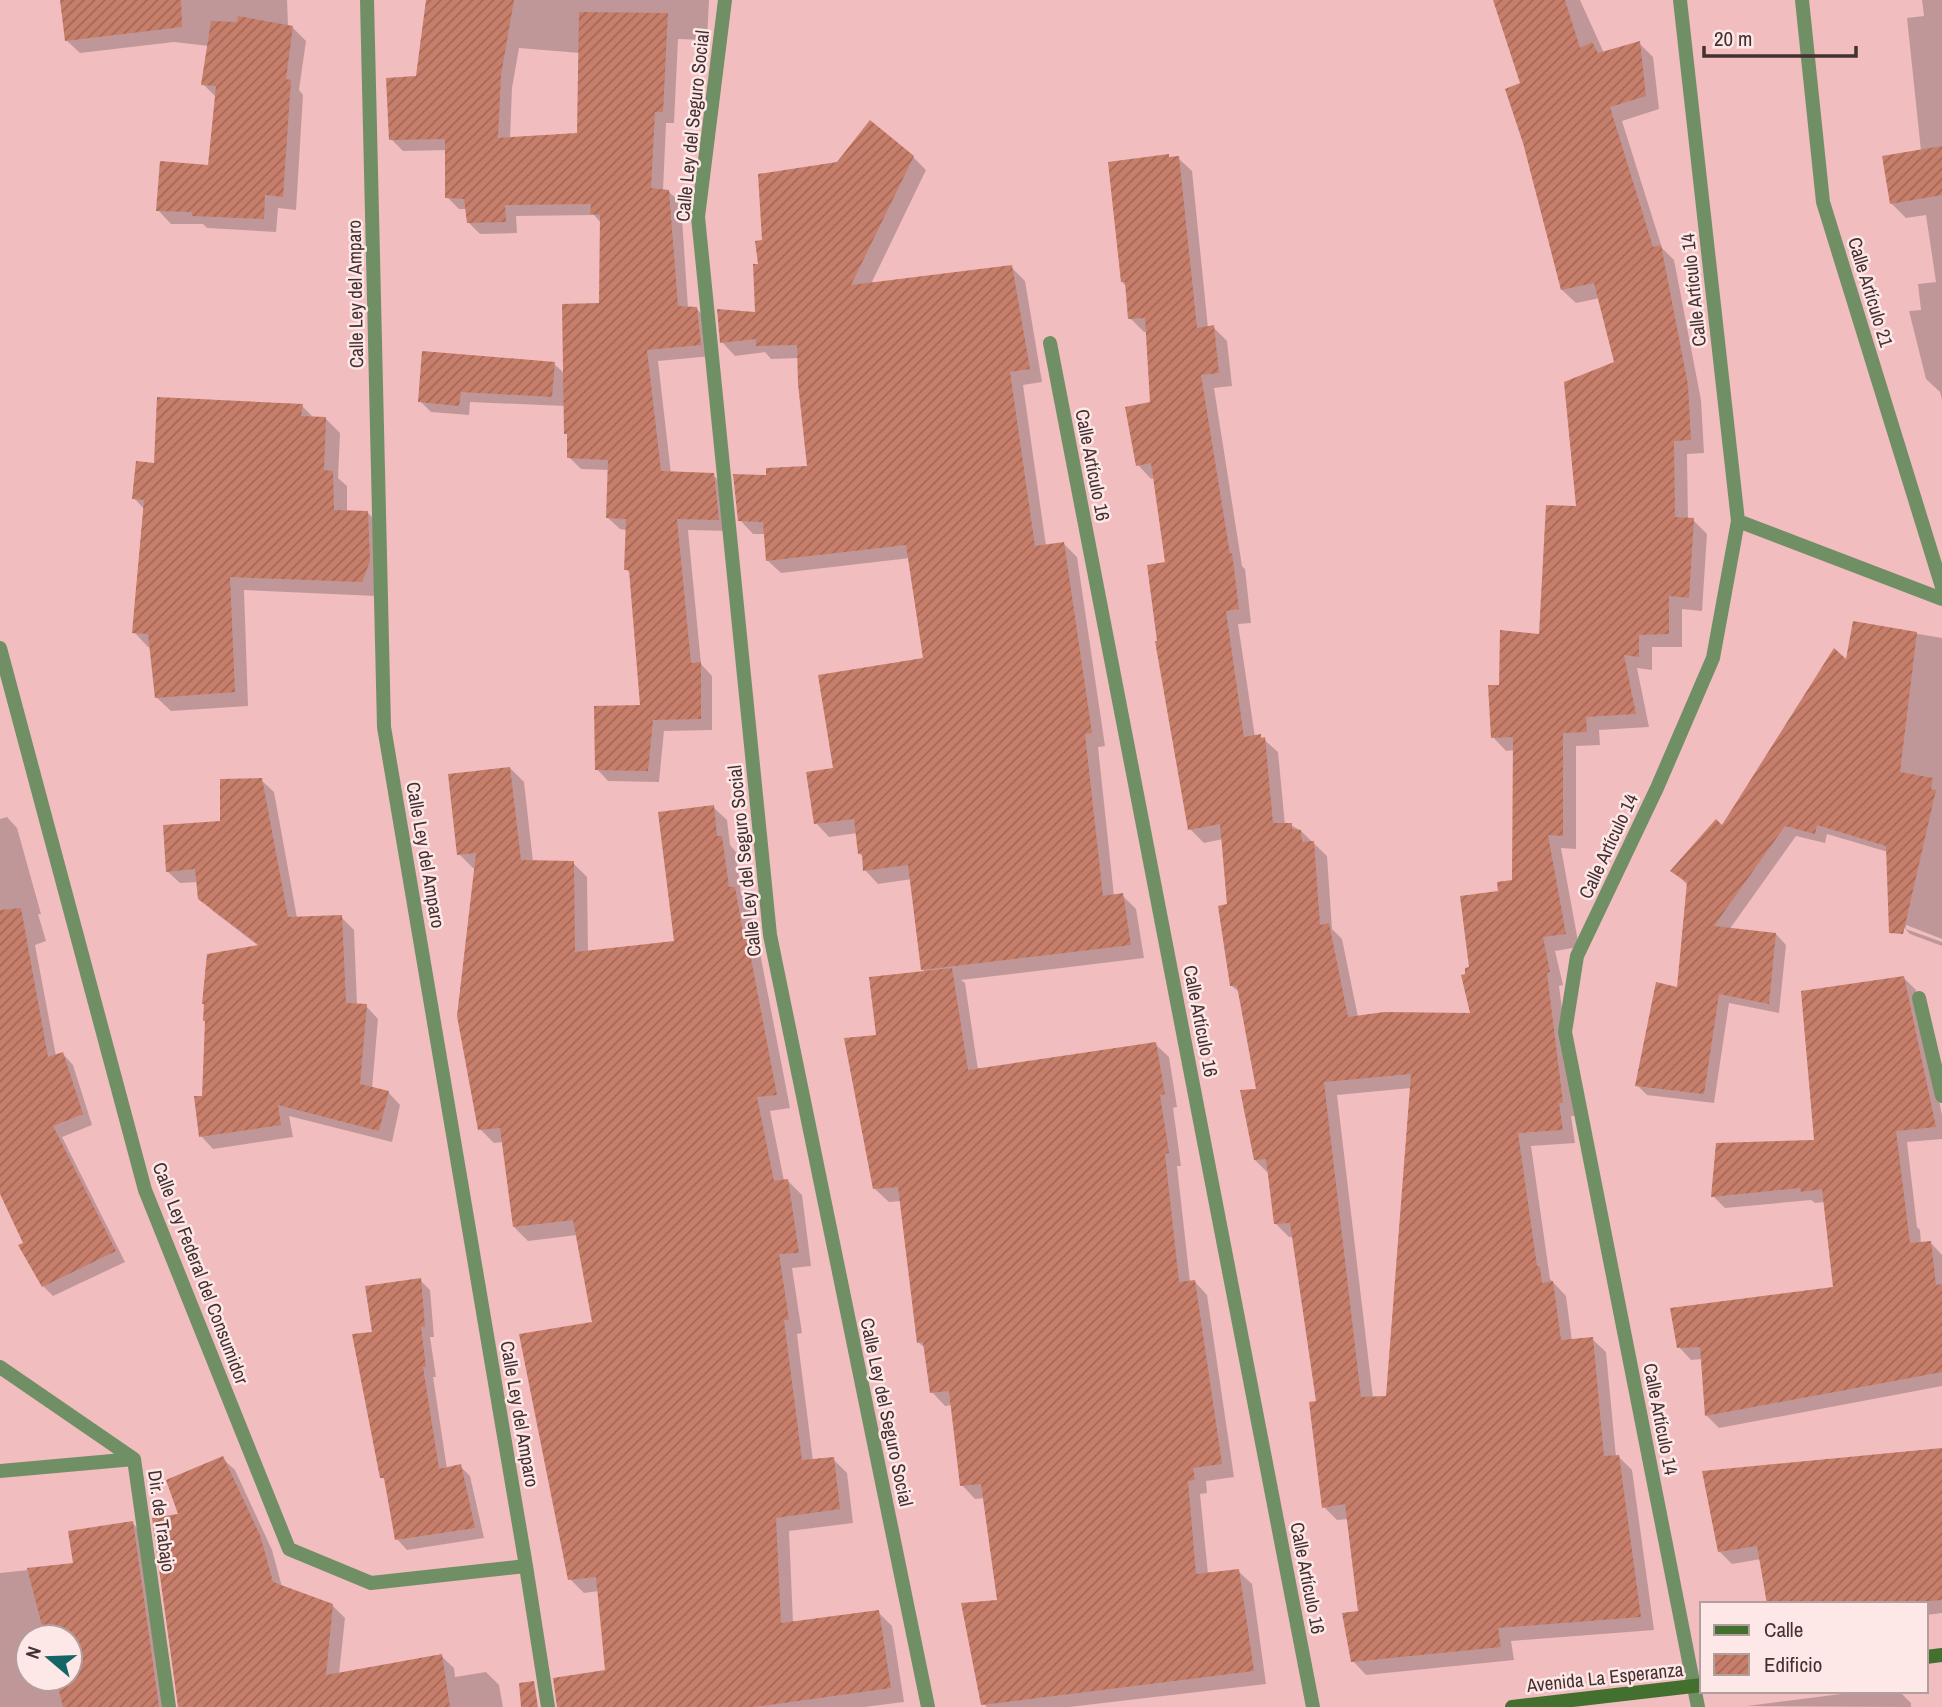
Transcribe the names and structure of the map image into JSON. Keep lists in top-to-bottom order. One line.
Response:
{"streets":{"street":["Calle Ley del Seguro Social","Calle Artículo 14","Calle Artículo 21","Calle Ley del Amparo","Calle Artículo 16","Calle Ley Federal del Consumidor","Dir. de Trabajo","Avenida La Esperanza"]},"crossings":[["Calle Artículo 14","Avenida La Esperanza"],["Calle Ley del Amparo","Calle Ley Federal del Consumidor"]],"legend":["Calle","Edificio"],"scale_bar":"20 m","north":"left"}
